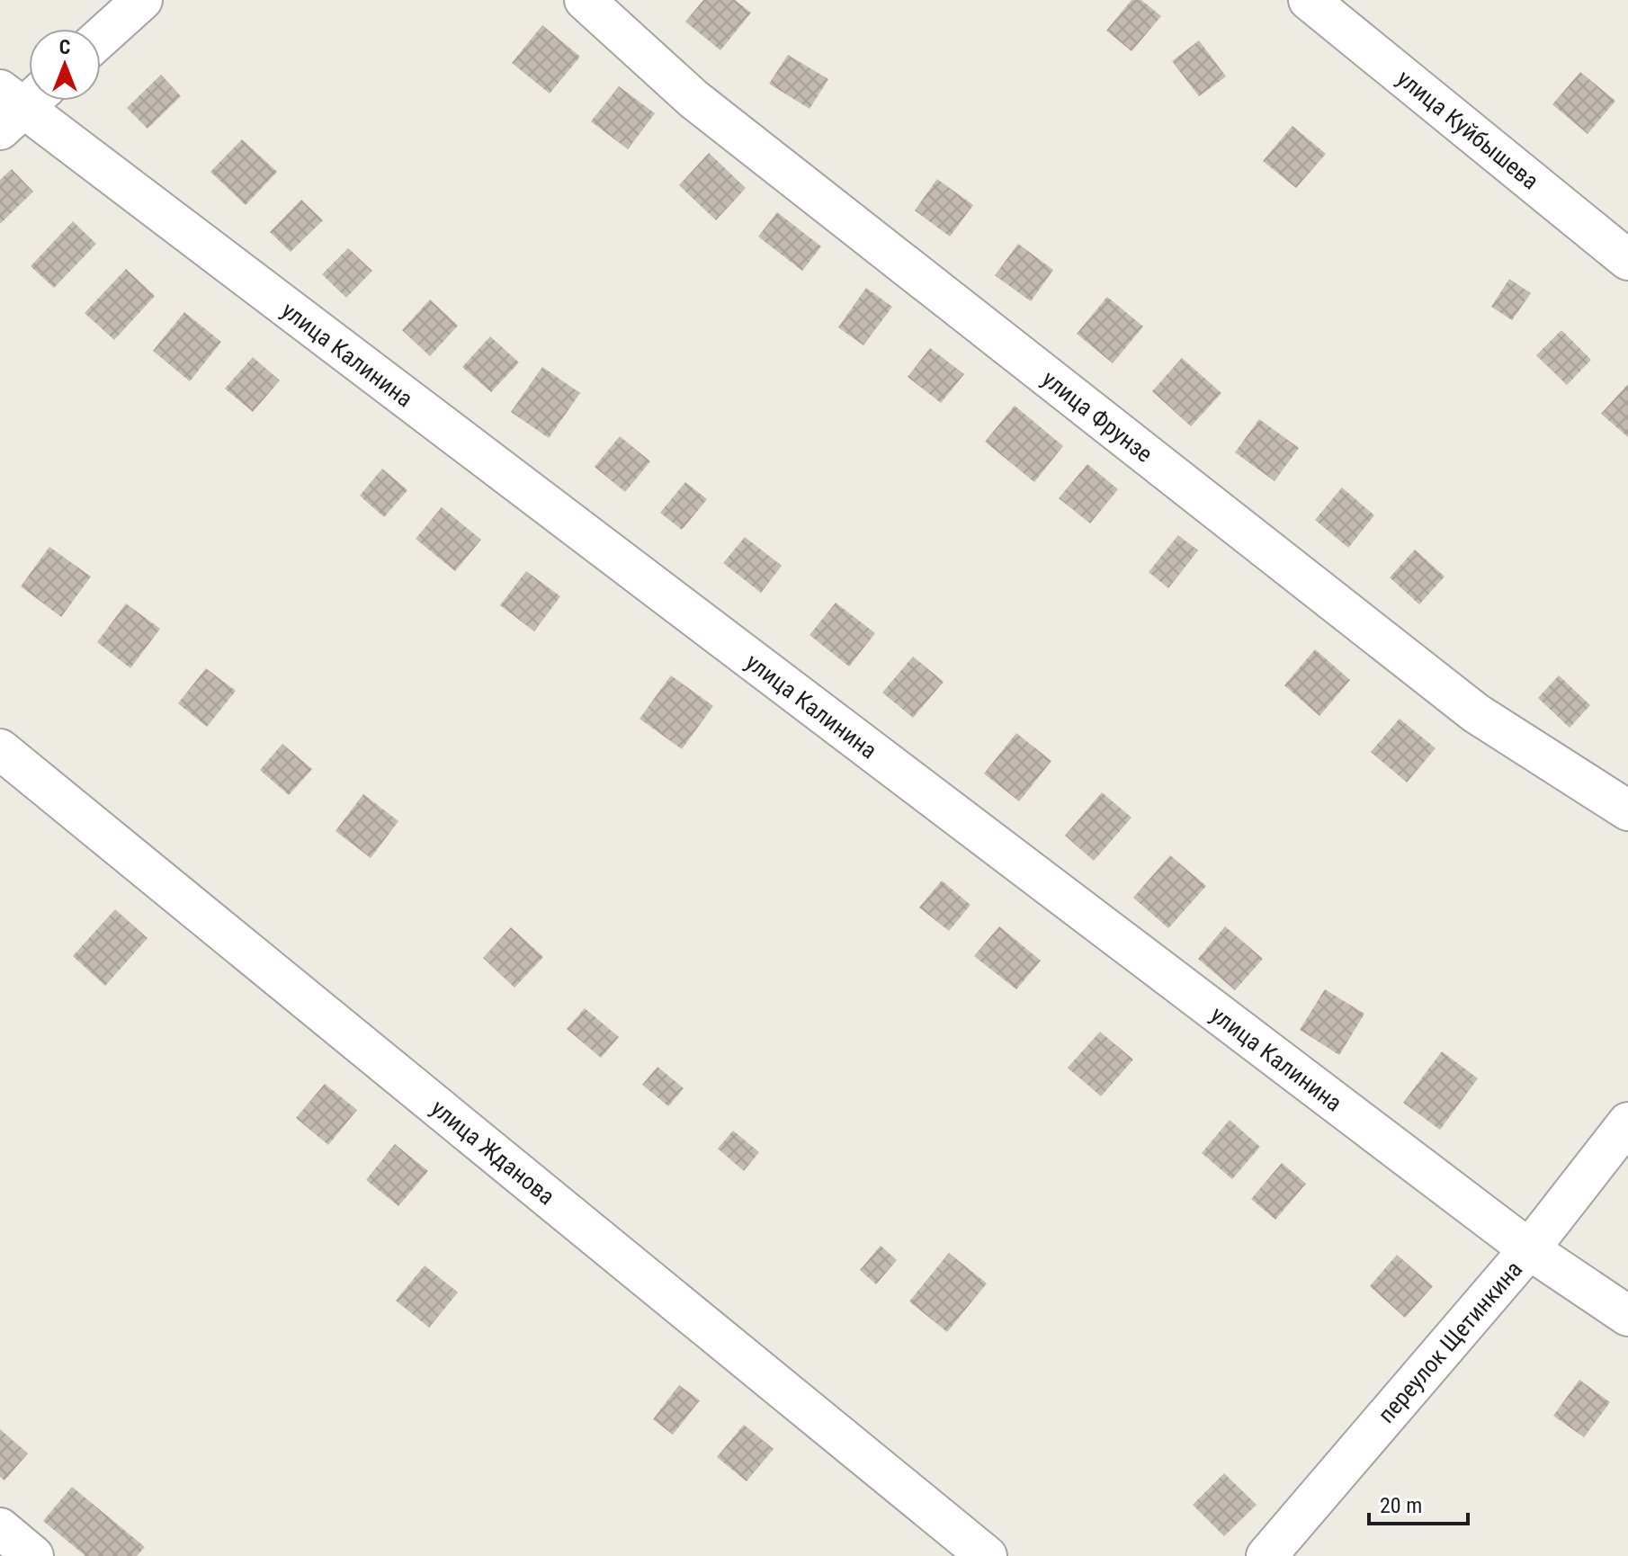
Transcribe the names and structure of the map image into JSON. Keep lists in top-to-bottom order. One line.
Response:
{"streets":{"street":["улица Куйбышева","улица Калинина","улица Фрунзе","улица Жданова","переулок Щетинкина"]},"crossings":[["улица Калинина","переулок Щетинкина"]],"scale_bar":"20 m","north":"top"}
